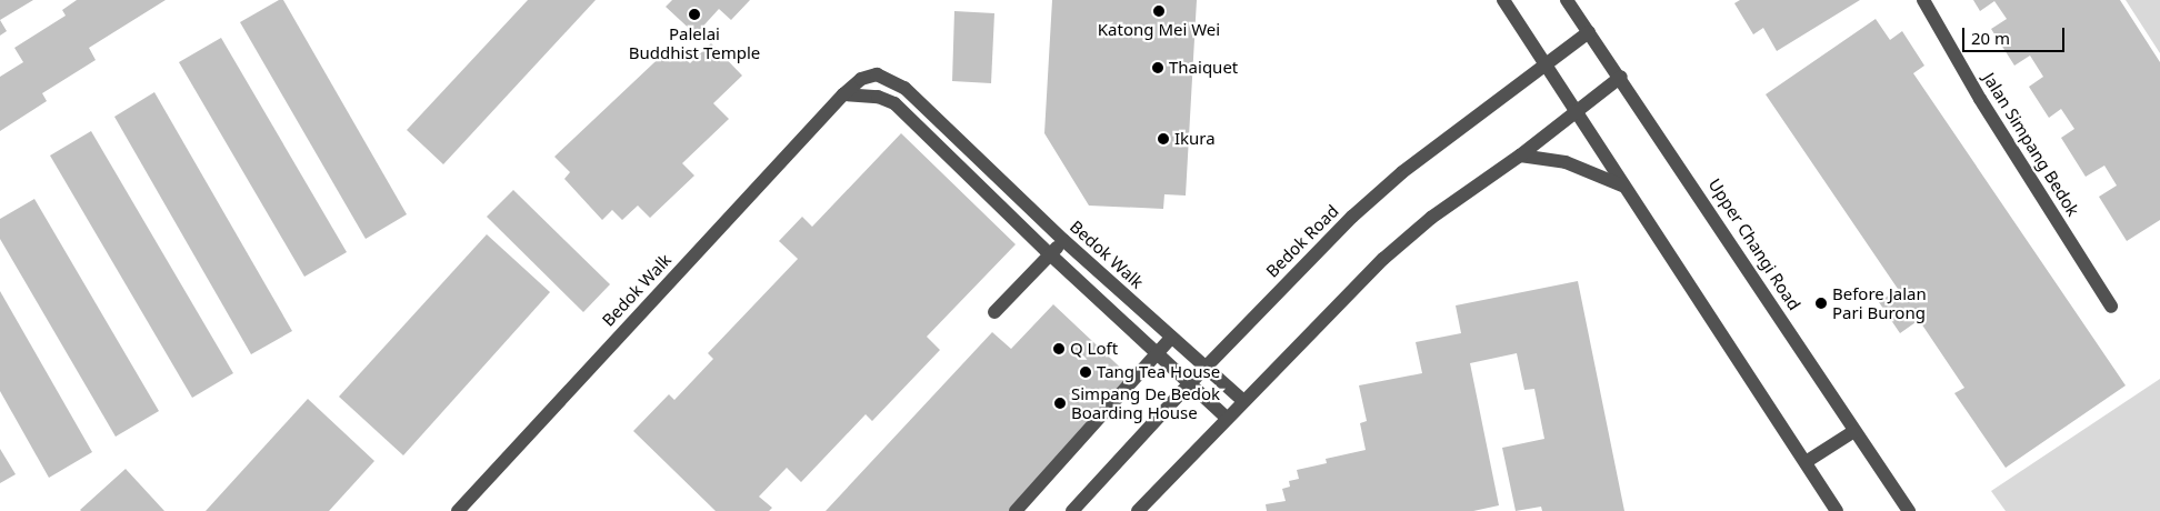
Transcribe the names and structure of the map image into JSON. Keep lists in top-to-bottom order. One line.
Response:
{"streets":{"street":["Jalan Simpang Bedok","Bedok Road","Upper Changi Road","Bedok Walk"]},"crossings":[["Bedok Road","Upper Changi Road"],["Bedok Road","Bedok Walk"]],"places":["Katong Mei Wei","Palelai Buddhist Temple","Thaiquet","Ikura","Before Jalan Pari Burong","Q Loft","Tang Tea House","Simpang De Bedok Boarding House"],"scale_bar":"20 m"}
